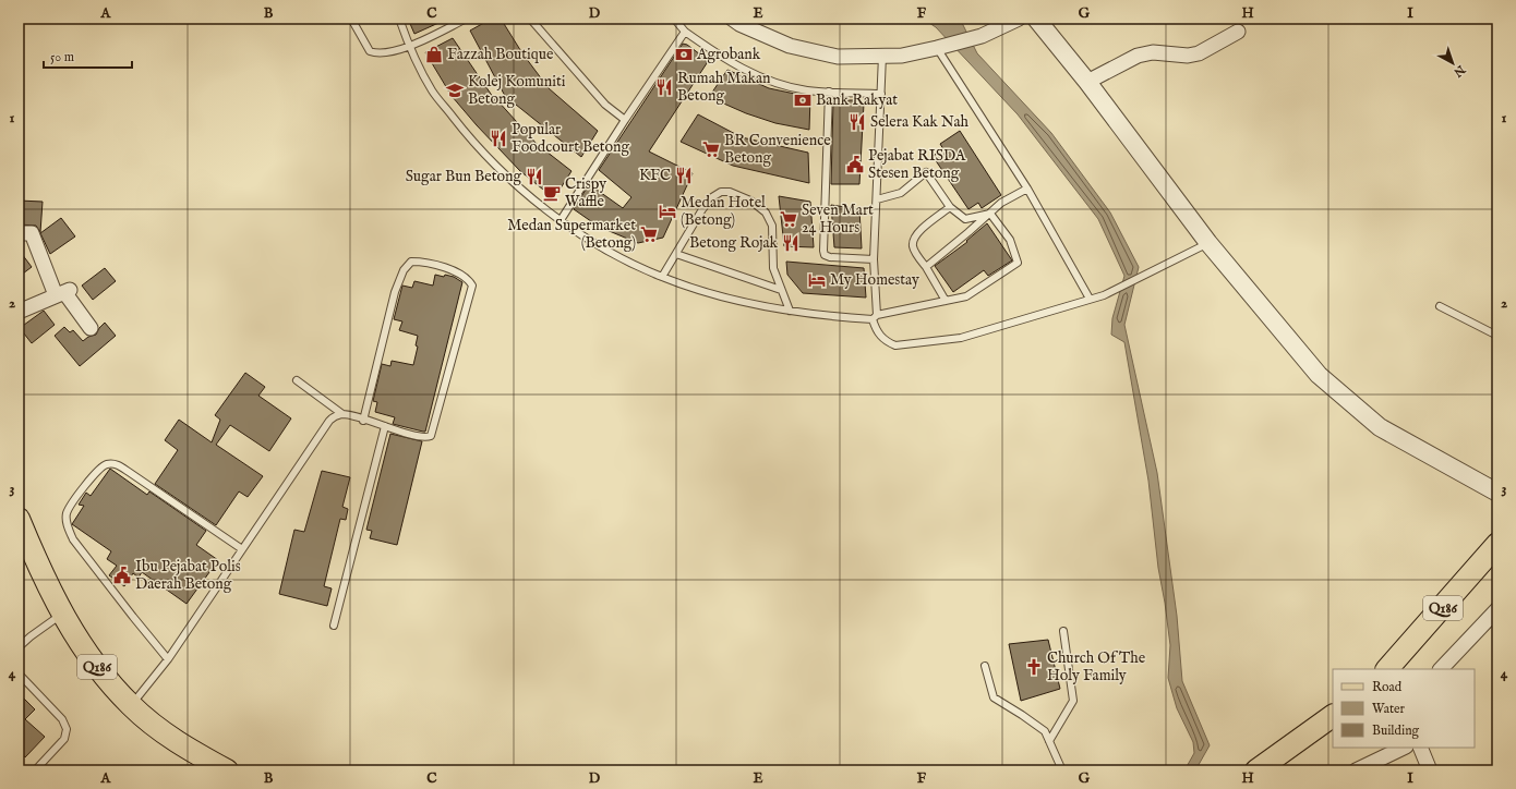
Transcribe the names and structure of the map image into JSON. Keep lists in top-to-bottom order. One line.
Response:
{"streets":{"main road":["Q186"]},"places":{"shop":["Fazzah Boutique"],"bank":["Agrobank","Bank Rakyat"],"restaurant":["Rumah Makan Betong","Selera Kak Nah","Popular Foodcourt Betong","KFC","Sugar Bun Betong","Betong Rojak"],"school or university":["Kolej Komuniti Betong"],"supermarket":["BR Convenience Betong","Seven Mart 24 Hours","Medan Supermarket (Betong)"],"public building":["Pejabat RISDA Stesen Betong","Ibu Pejabat Polis Daerah Betong"],"cafe":["Crispy Waffle"],"hotel":["Medan Hotel (Betong)","My Homestay"],"church":["Church Of The Holy Family"]},"legend":["Road","Water","Building"],"scale_bar":"50 m","north":"bottom right","grid":{"columns":["A","B","C","D","E","F","G","H","I"],"rows":["1","2","3","4"]}}
